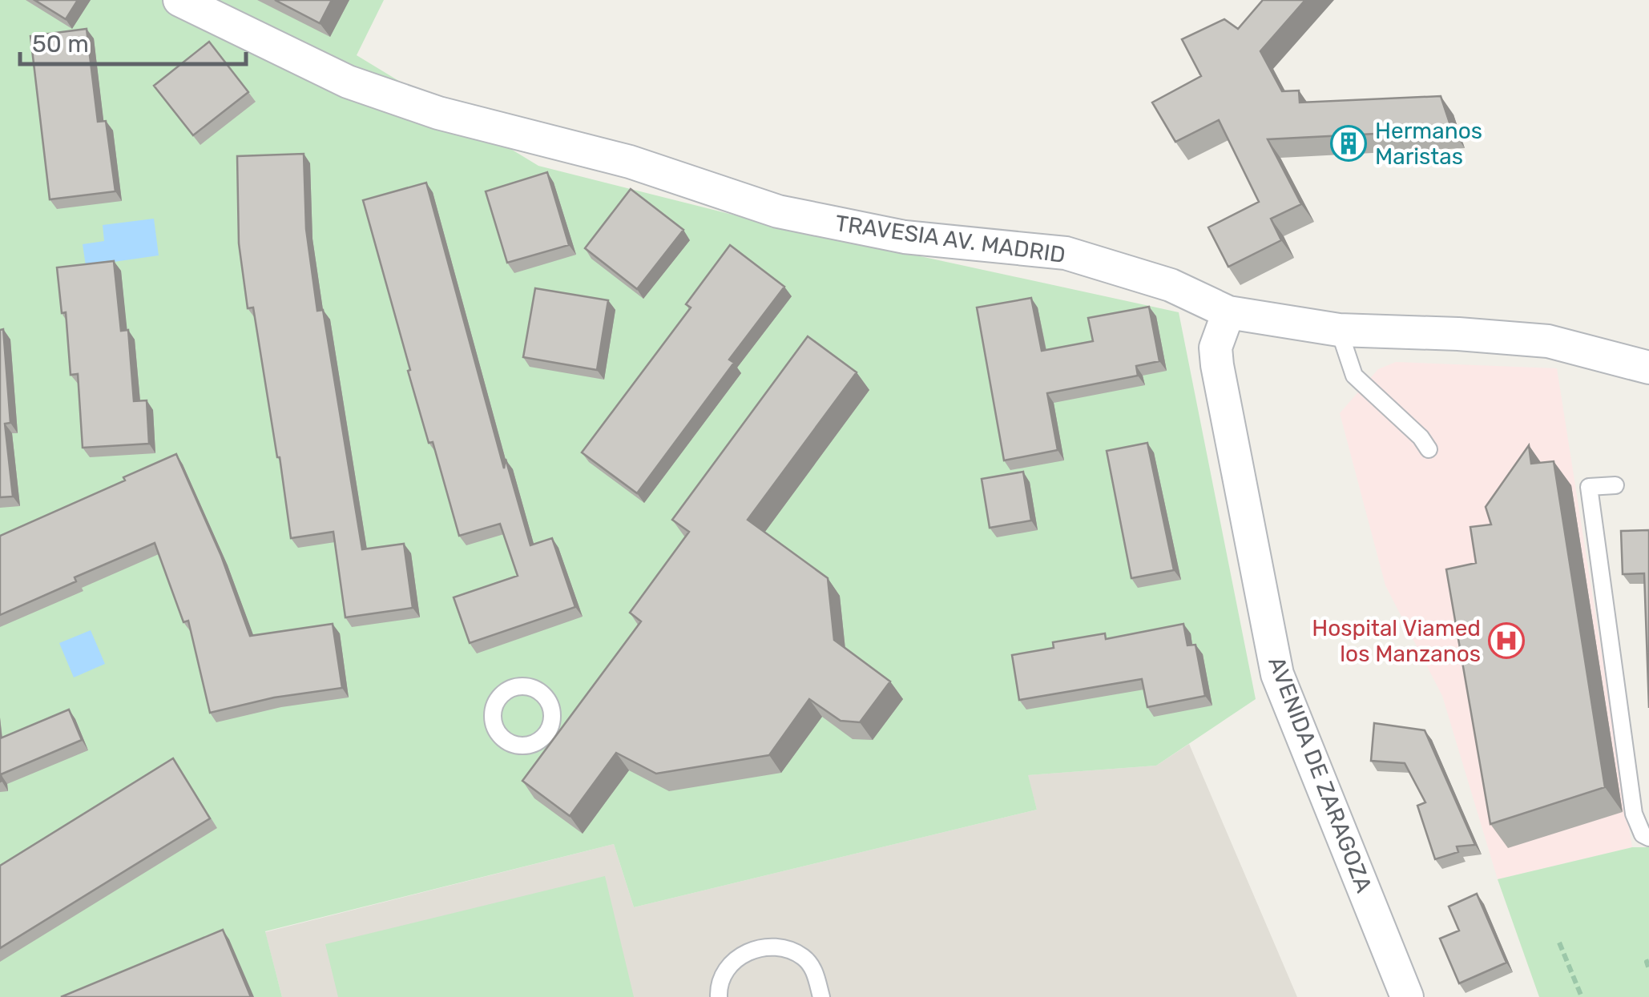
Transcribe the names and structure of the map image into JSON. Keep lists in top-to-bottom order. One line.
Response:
{"streets":{"street":["TRAVESIA AV. MADRID","AVENIDA DE ZARAGOZA"]},"crossings":[["TRAVESIA AV. MADRID","AVENIDA DE ZARAGOZA"]],"places":{"building":["Hermanos Maristas"],"hospital":["Hospital Viamed los Manzanos"]},"scale_bar":"50 m"}
